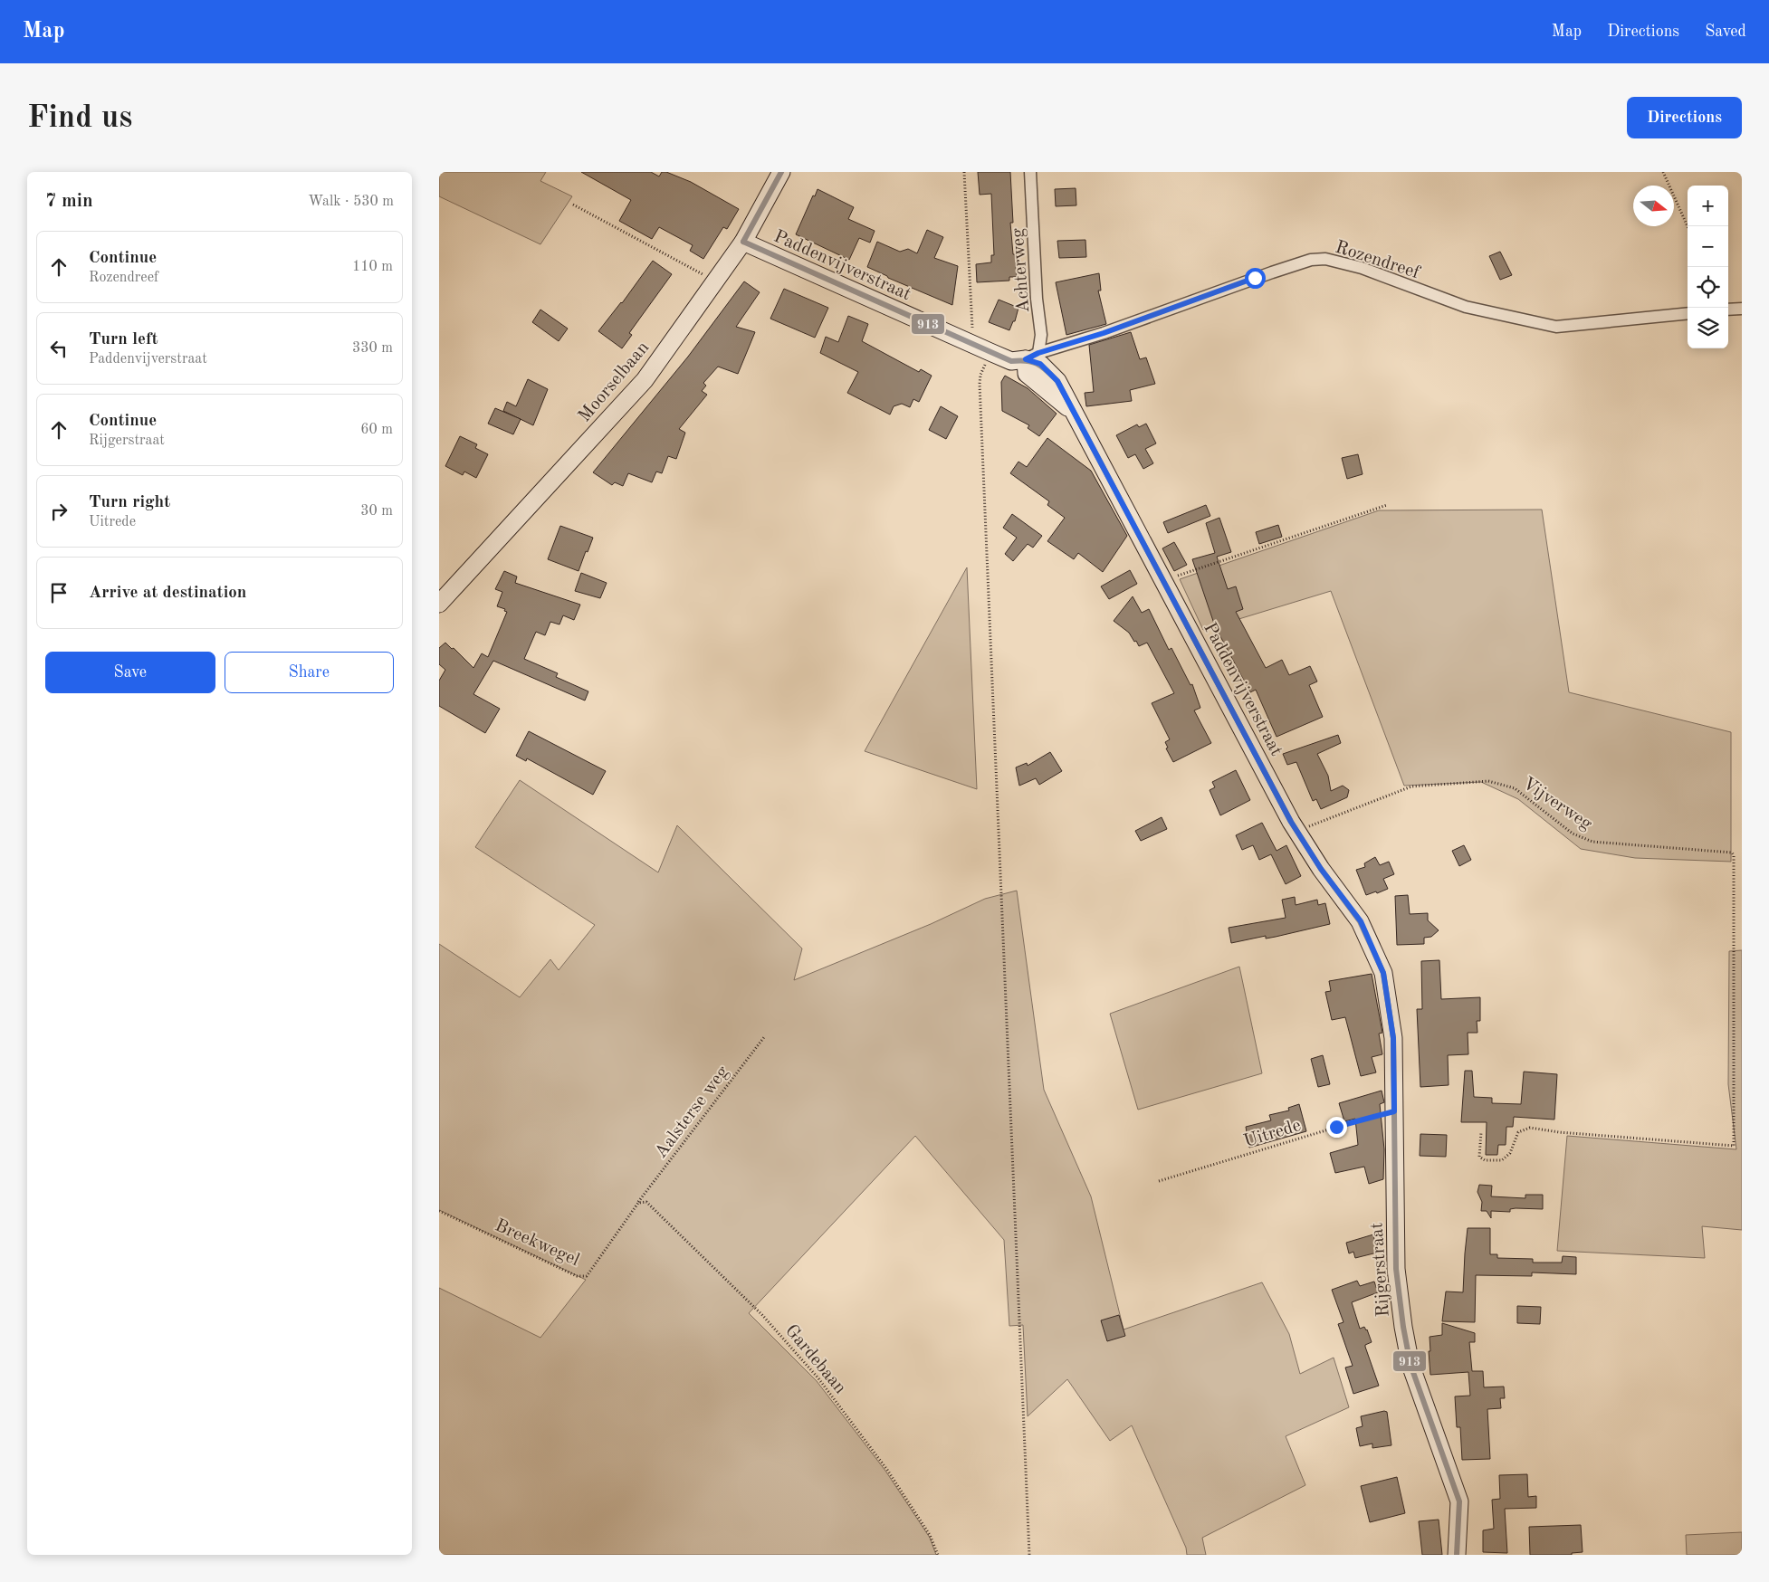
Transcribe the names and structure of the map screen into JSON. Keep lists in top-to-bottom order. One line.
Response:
{"streets":{"street":["Rozendreef","Paddenvijverstraat","Achterweg","Moorselbaan","Rijgerstraat"],"path":["Vijverweg","Aalsterse weg","Uitrede","Breekwegel","Gardebaan"]},"crossings":[["Rozendreef","Paddenvijverstraat"],["Rozendreef","Achterweg"],["Paddenvijverstraat","Achterweg"],["Paddenvijverstraat","Moorselbaan"],["Paddenvijverstraat","Vijverweg"],["Paddenvijverstraat","Rijgerstraat"],["Aalsterse weg","Breekwegel"],["Aalsterse weg","Gardebaan"],["Uitrede","Rijgerstraat"],["Breekwegel","Gardebaan"]],"lines":["transit line 913"],"north":"right","page":{"header":"Map","nav":["Map","Directions","Saved"],"buttons":["Directions",["Save","Share"]],"title":"Find us","heading":["7 min","Walk · 530 m"],"map_buttons":["+","−"],"list":[["Continue","Rozendreef","110 m"],["Turn left","Paddenvijverstraat","330 m"],["Continue","Rijgerstraat","60 m"],["Turn right","Uitrede","30 m"],"Arrive at destination"]}}
